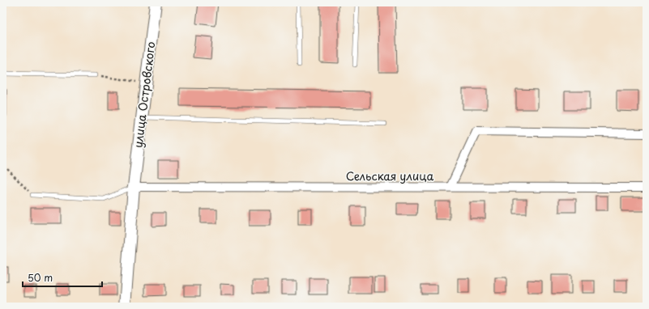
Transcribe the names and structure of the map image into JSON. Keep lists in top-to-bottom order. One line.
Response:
{"streets":{"street":["улица Островского","Сельская улица"]},"crossings":[["улица Островского","Сельская улица"]],"scale_bar":"50 m"}
